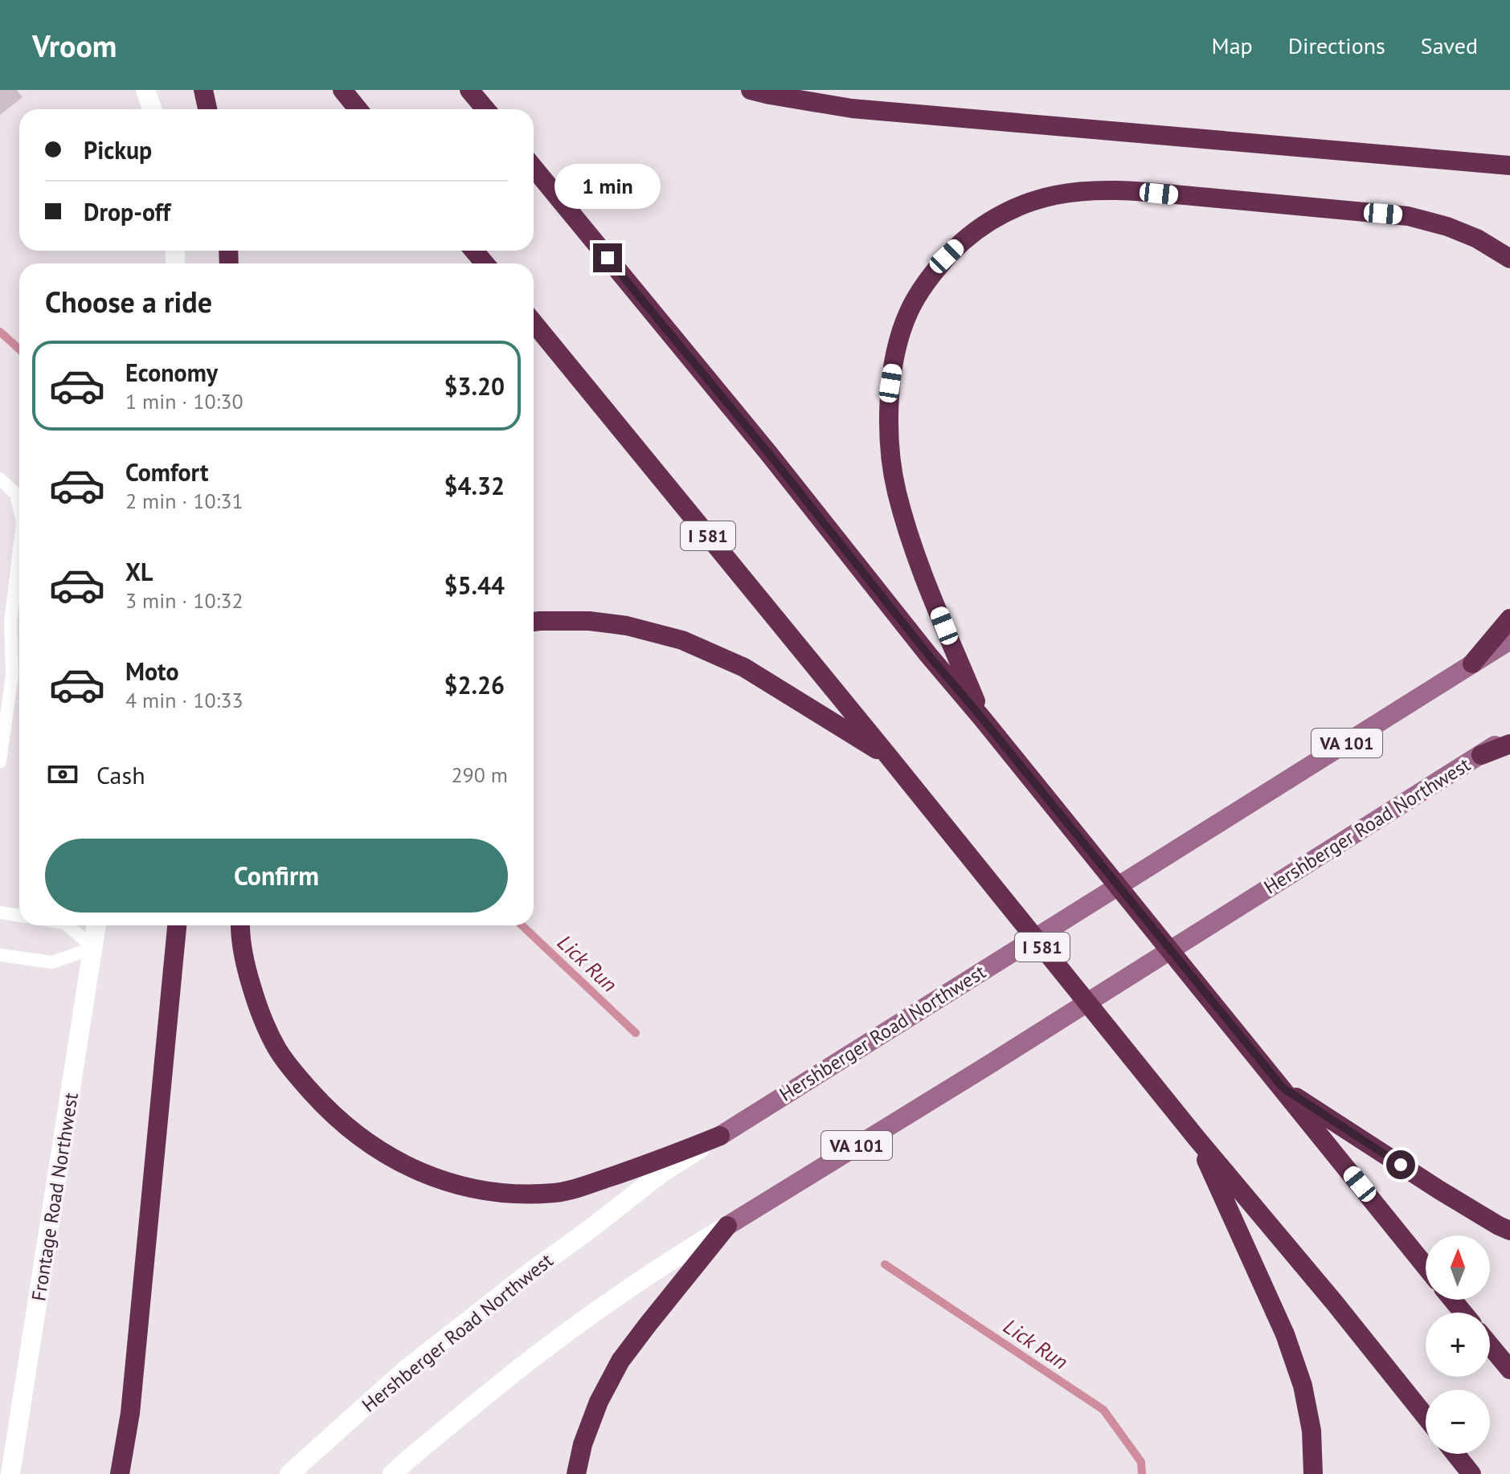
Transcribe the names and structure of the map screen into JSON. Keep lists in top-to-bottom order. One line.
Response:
{"streets":{"highway":["I 581"],"main road":["VA 101","Hershberger Road Northwest","Frontage Road Northwest"]},"water":["Lick Run"],"north":"top","page":{"header":"Vroom","nav":["Map","Directions","Saved"],"banner":["Pickup","Drop-off"],"bubble":"1 min","heading":"Choose a ride","list":[{"name":"Economy","note":"1 min · 10:30","value":"$3.20"},{"name":"Comfort","note":"2 min · 10:31","value":"$4.32"},{"name":"XL","note":"3 min · 10:32","value":"$5.44"},{"name":"Moto","note":"4 min · 10:33","value":"$2.26"}],"pay":["Cash","290 m"],"buttons":"Confirm","map_buttons":["+","−"]}}
